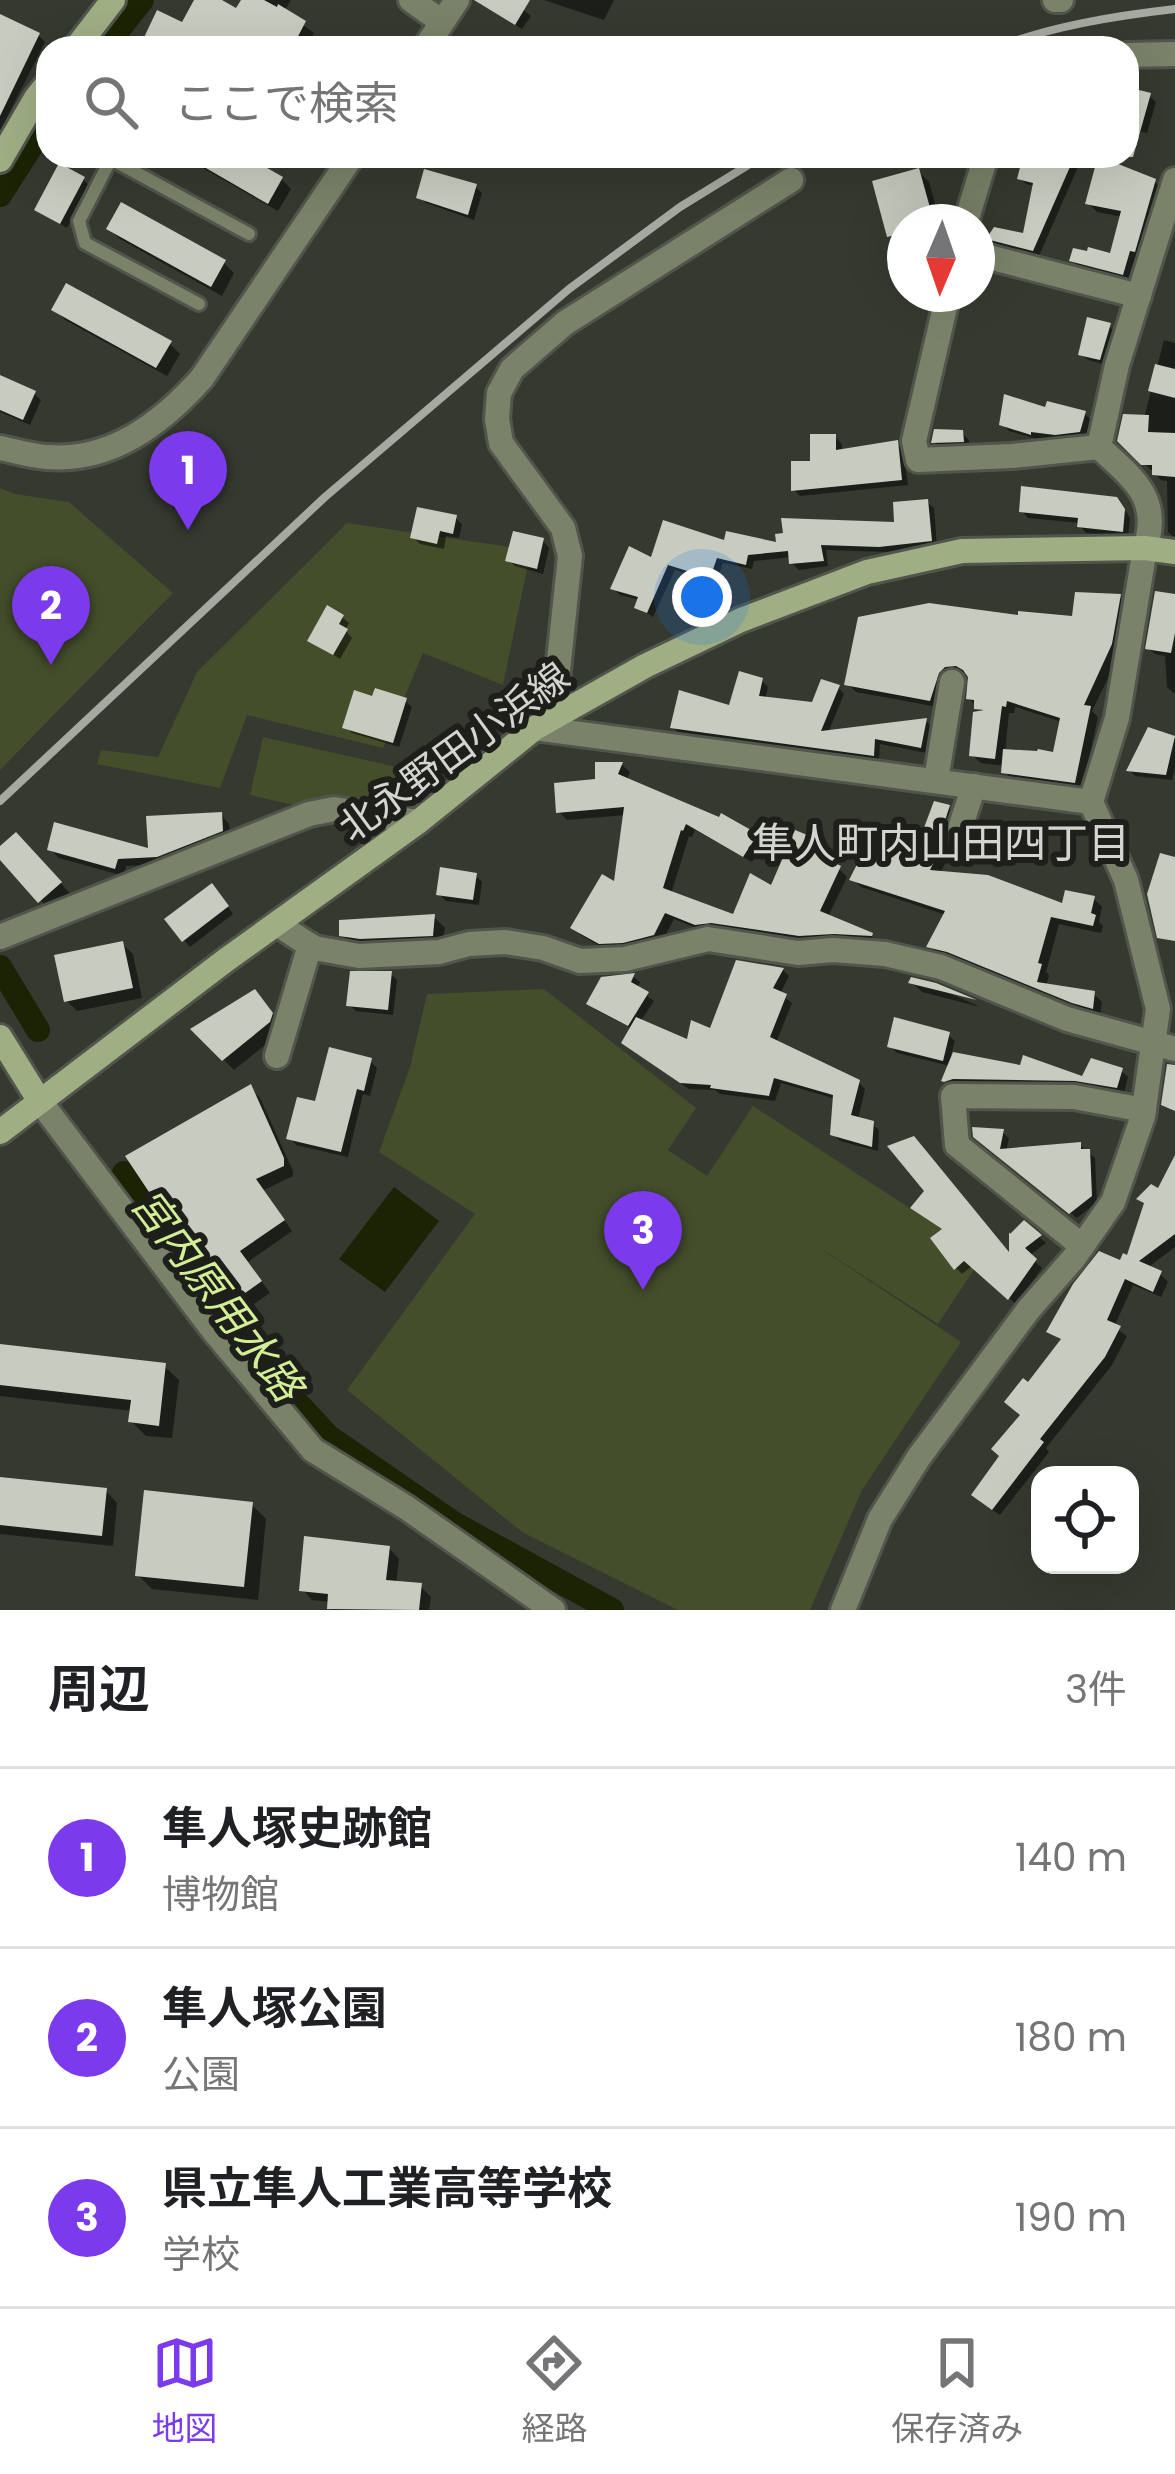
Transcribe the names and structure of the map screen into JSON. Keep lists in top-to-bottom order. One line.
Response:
{"streets":{"main road":["北永野田小浜線"]},"districts":["隼人町内山田四丁目"],"water":["宮内原用水路"],"north":"bottom","page":{"search":"ここで検索","pins":["1","2","3"],"heading":["周辺","3件"],"list":[{"mark":"1","name":"隼人塚史跡館","note":"博物館","value":"140 m"},{"mark":"2","name":"隼人塚公園","note":"公園","value":"180 m"},{"mark":"3","name":"県立隼人工業高等学校","note":"学校","value":"190 m"}],"nav":["地図","経路","保存済み"]}}
